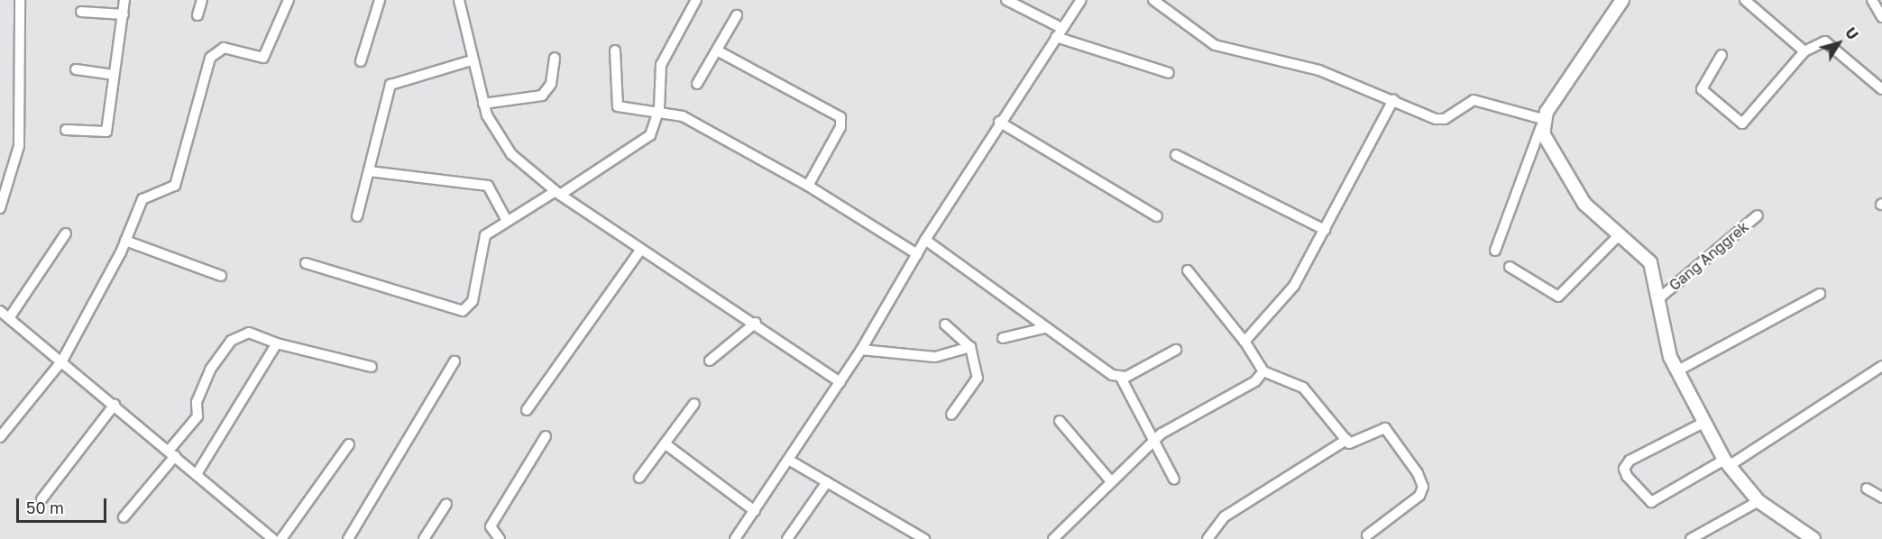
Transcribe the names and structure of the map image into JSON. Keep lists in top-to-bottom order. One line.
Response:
{"streets":{"street":["Gang Anggrek"]},"scale_bar":"50 m","north":"top right"}
